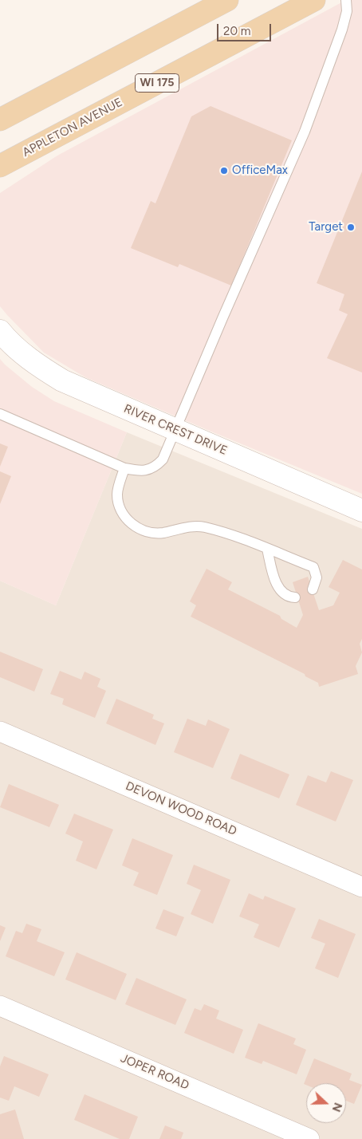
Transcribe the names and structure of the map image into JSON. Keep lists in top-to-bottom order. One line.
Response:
{"streets":{"main road":["WI 175","APPLETON AVENUE"],"street":["RIVER CREST DRIVE","DEVON WOOD ROAD","JOPER ROAD"]},"places":["OfficeMax","Target"],"scale_bar":"20 m","north":"right"}
